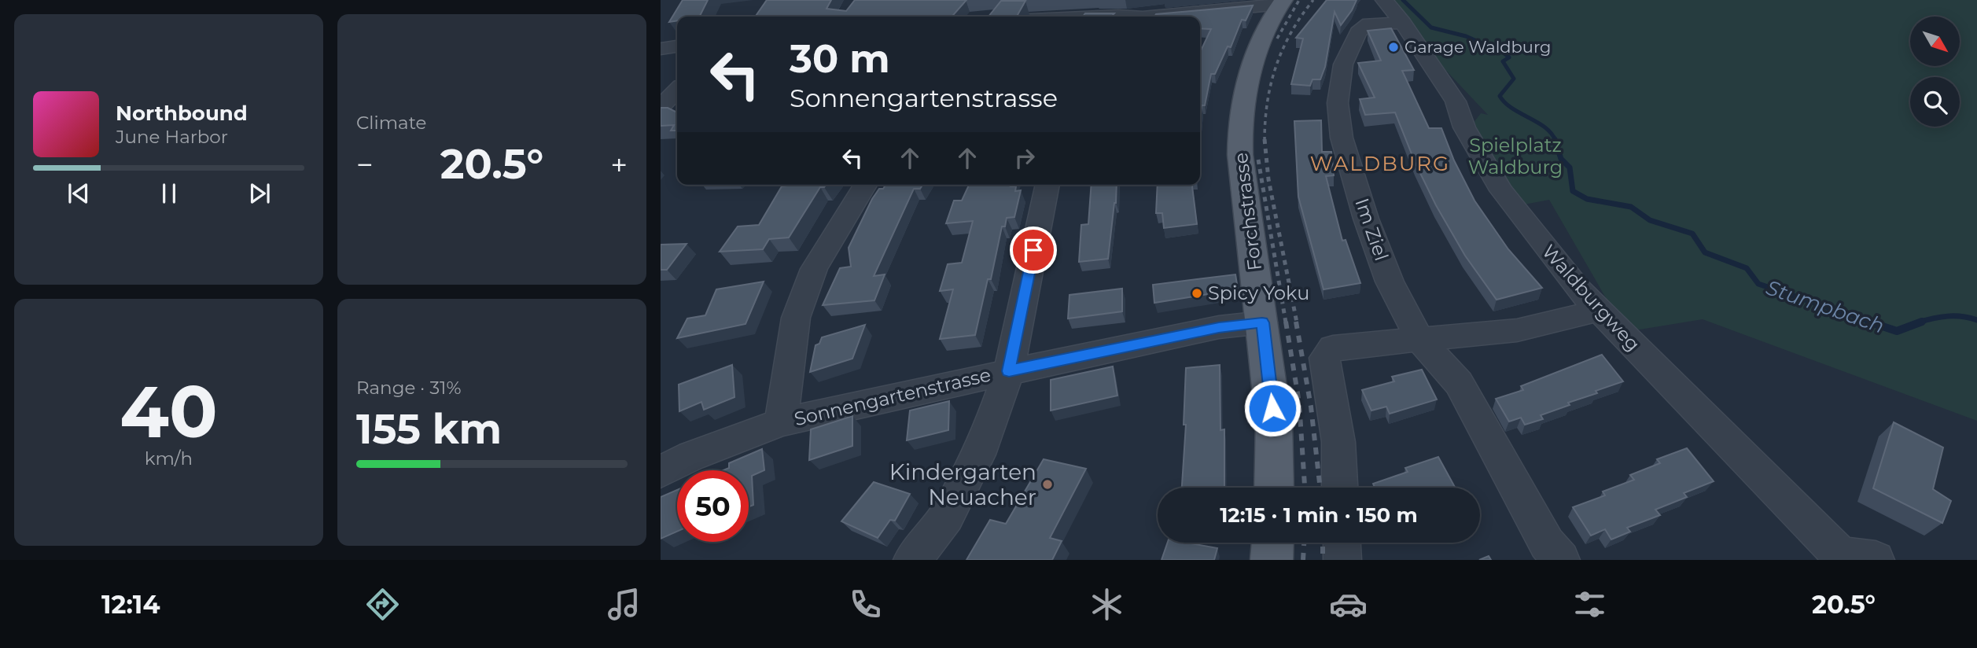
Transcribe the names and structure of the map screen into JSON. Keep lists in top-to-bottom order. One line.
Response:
{"streets":{"main road":["Forchstrasse"],"street":["Im Ziel","Waldburgweg","Sonnengartenstrasse"]},"crossings":[["Forchstrasse","Sonnengartenstrasse"],["Im Ziel","Waldburgweg"]],"districts":["WALDBURG"],"water":["Stumpbach"],"parks":["Spielplatz Waldburg"],"places":["Garage Waldburg","Spicy Yoku","Kindergarten Neuacher"],"north":"bottom right","page":{"tile":["Climate",["40","km/h"],["Range · 31%","155 km"]],"turn":["30 m","Sonnengartenstrasse"],"song":["Northbound","June Harbor"],"heat":["−","20.5°","+"],"limit":"50","trip":"12:15 · 1 min · 150 m","tabs":["12:14","20.5°"]}}
